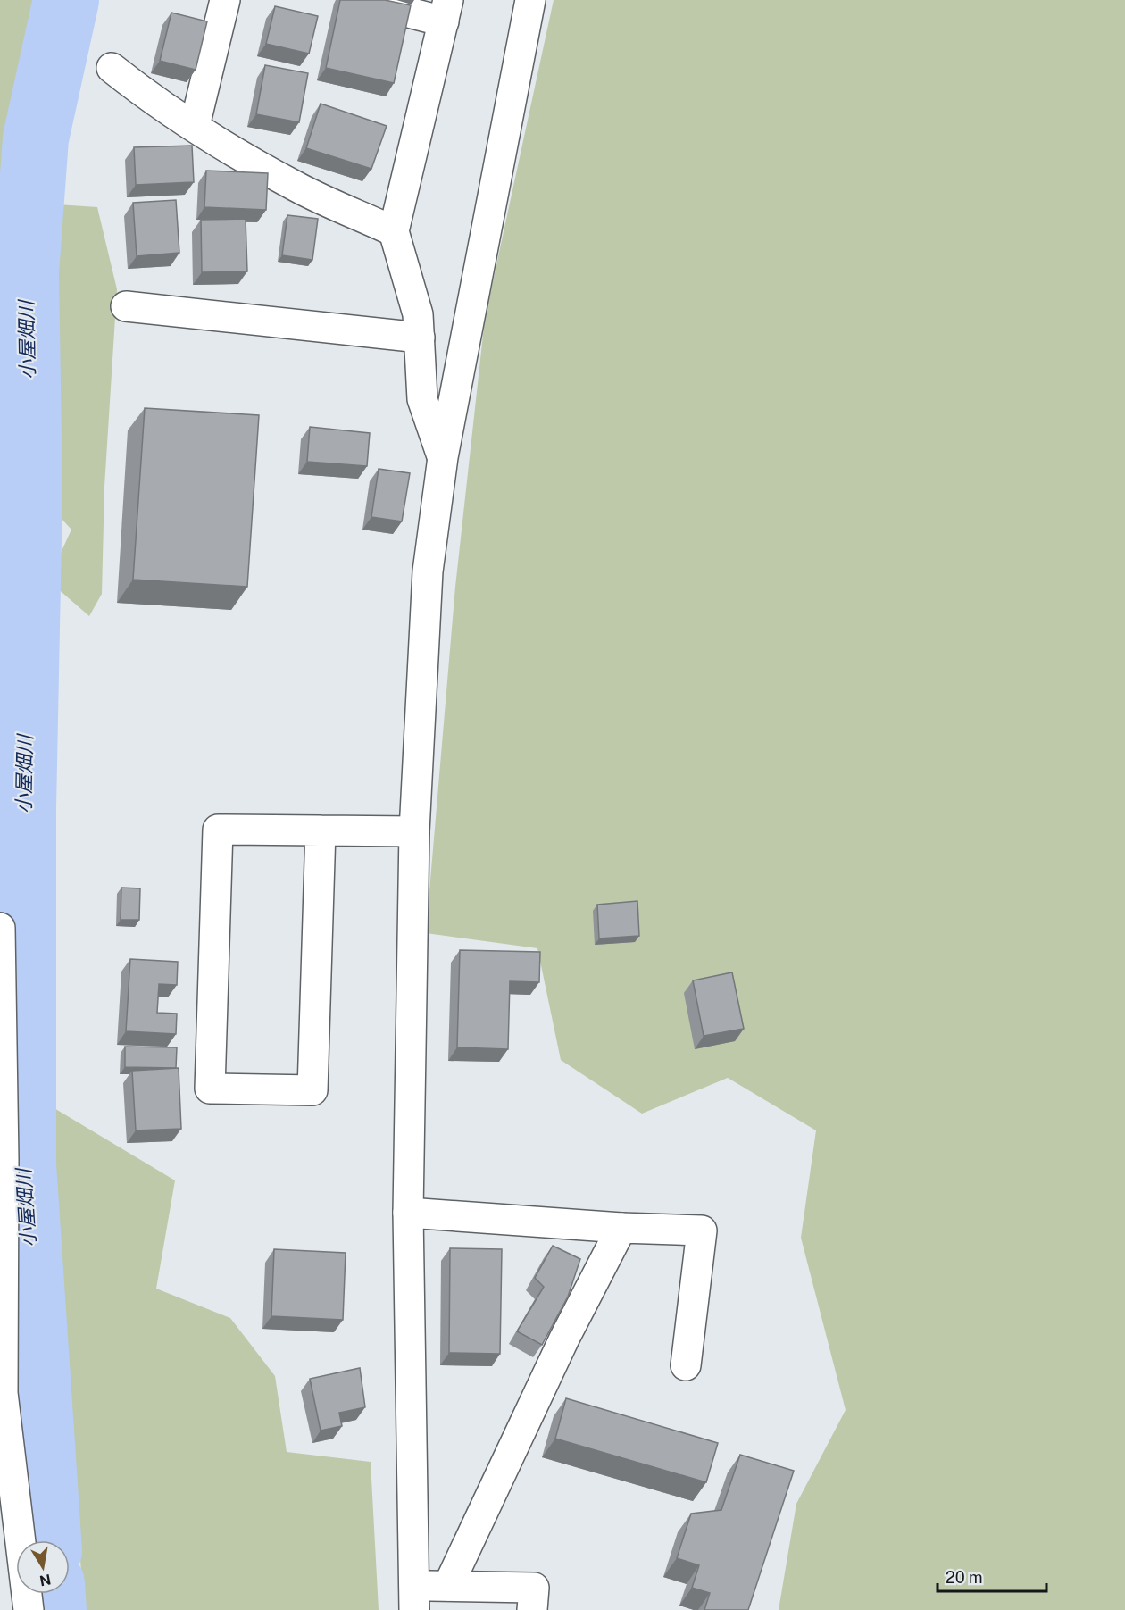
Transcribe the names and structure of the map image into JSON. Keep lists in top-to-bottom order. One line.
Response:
{"water":["小屋畑川"],"scale_bar":"20 m","north":"bottom"}
